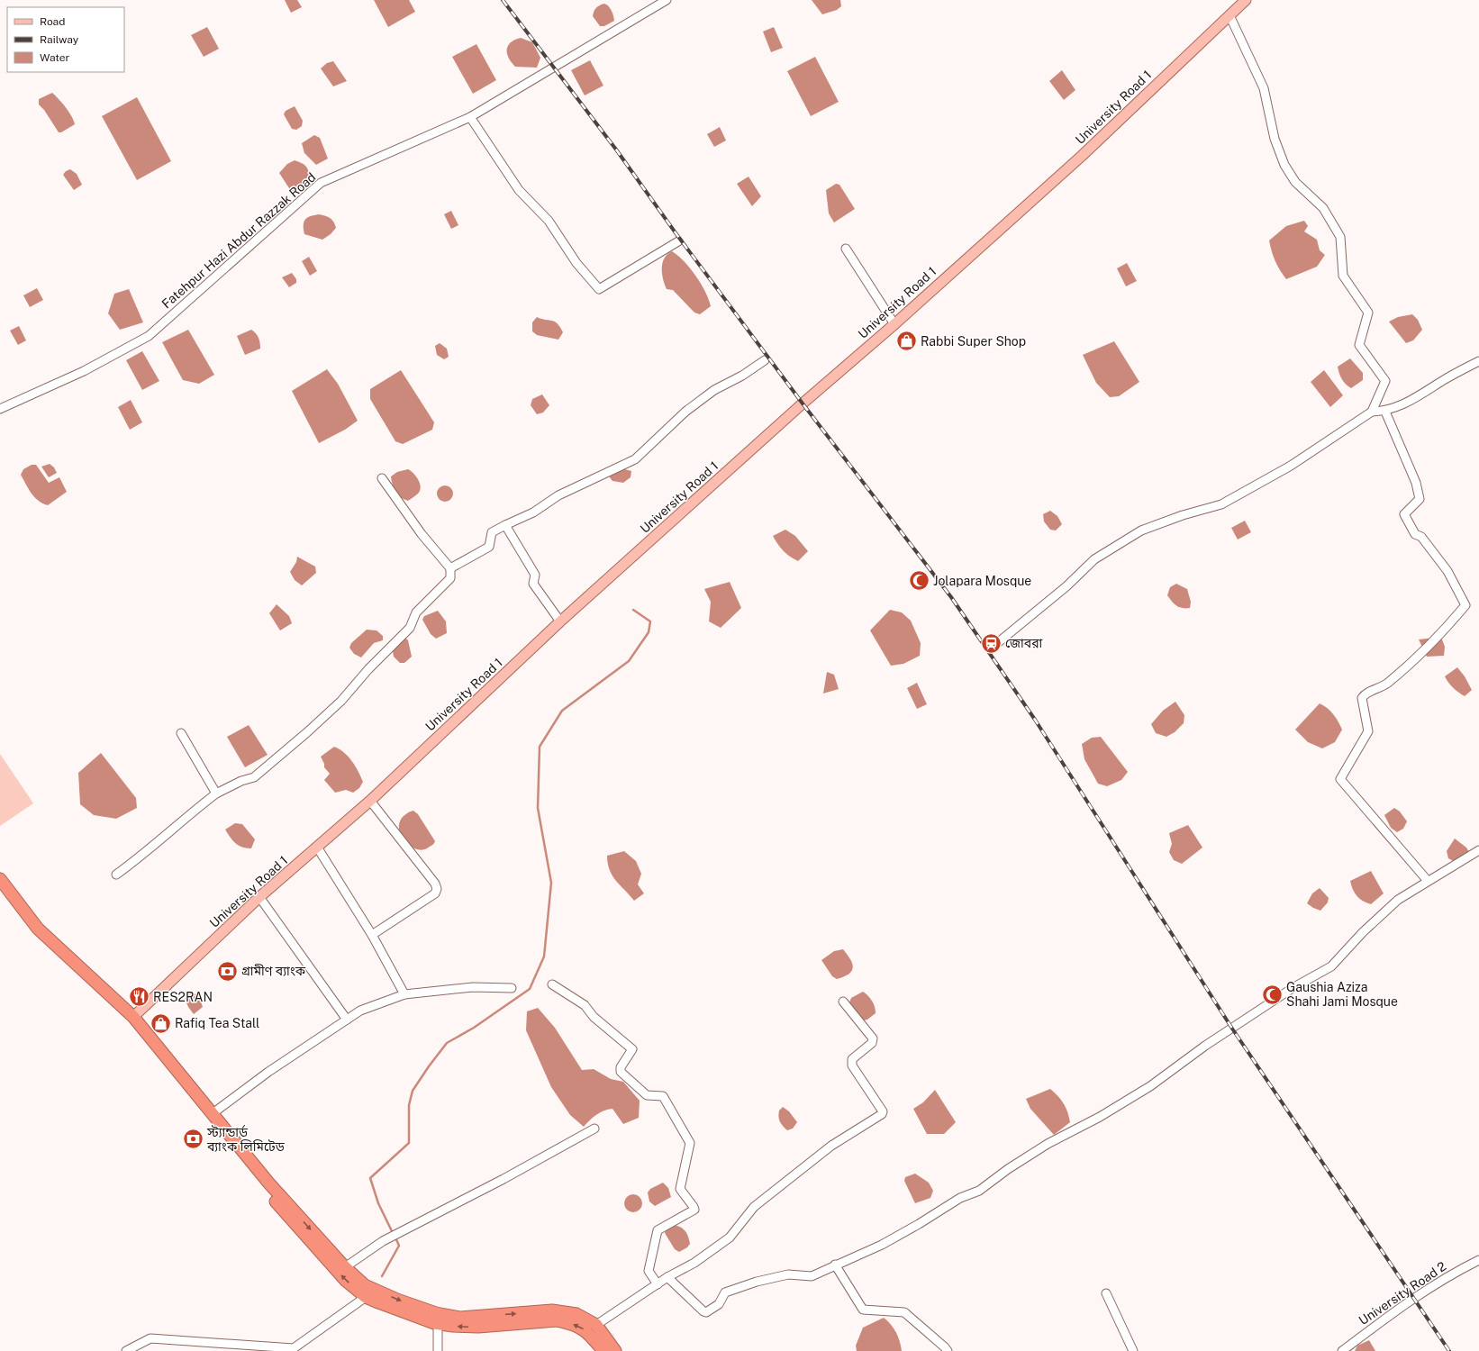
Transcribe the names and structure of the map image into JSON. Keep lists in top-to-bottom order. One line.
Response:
{"streets":{"main road":["University Road 1"],"street":["Fatehpur Hazi Abdur Razzak Road","University Road 2"]},"places":{"shop":["Rabbi Super Shop","Rafiq Tea Stall"],"mosque":["Jolapara Mosque","Gaushia Aziza Shahi Jami Mosque"],"station":["জোবরা"],"bank":["গ্রামীণ ব্যাংক","স্ট্যান্ডার্ড ব্যাংক লিমিটেড"],"restaurant":["RES2RAN"]},"legend":["Road","Railway","Water"]}
